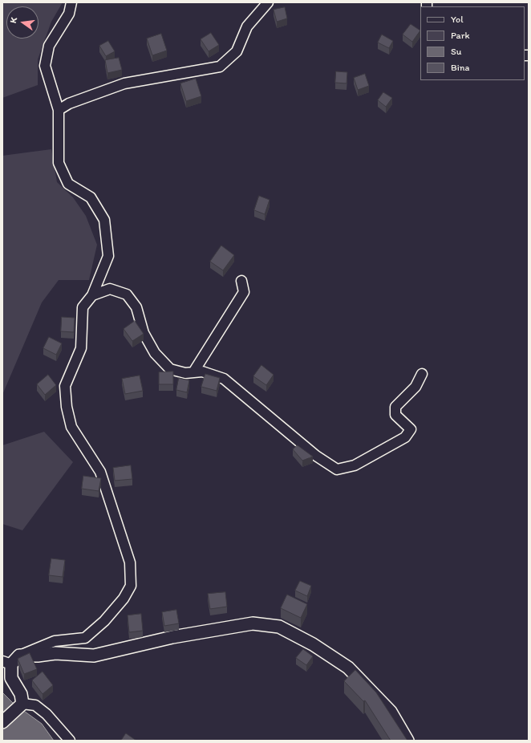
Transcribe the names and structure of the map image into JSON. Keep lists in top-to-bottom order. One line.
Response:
{"legend":["Yol","Park","Su","Bina"],"north":"left"}
